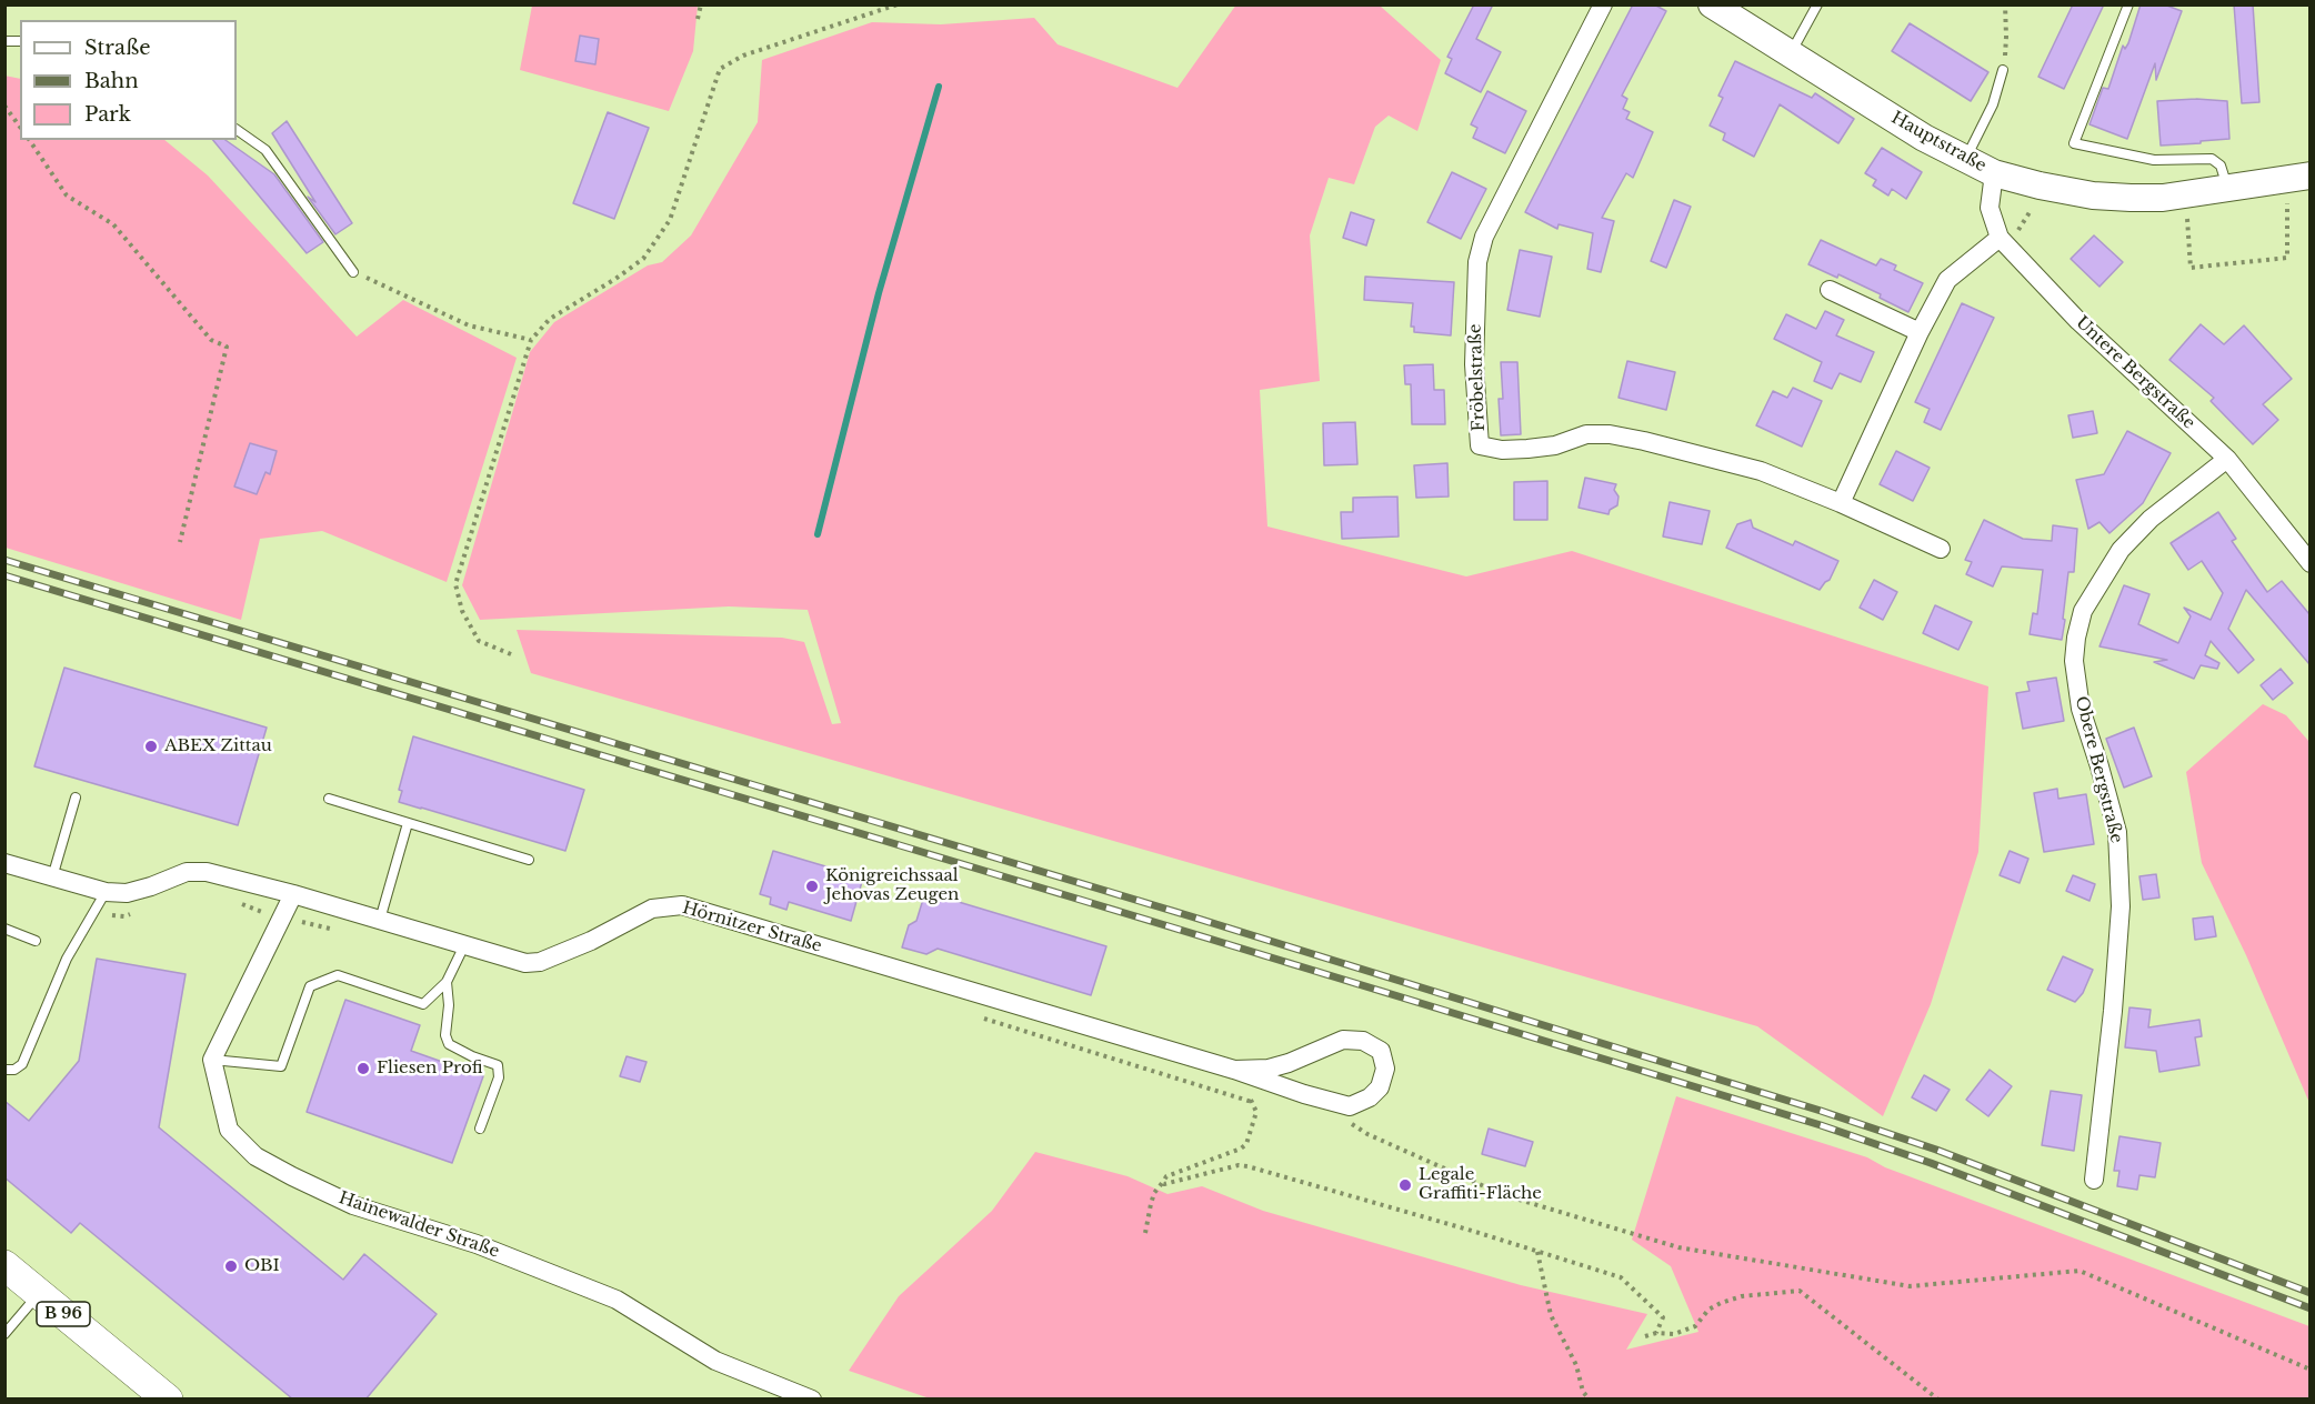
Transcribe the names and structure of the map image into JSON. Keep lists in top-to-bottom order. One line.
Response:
{"streets":{"main road":["Hauptstraße","B 96"],"street":["Untere Bergstraße","Fröbelstraße","Obere Bergstraße","Hörnitzer Straße","Hainewalder Straße"]},"crossings":[["Hauptstraße","Untere Bergstraße"],["Untere Bergstraße","Obere Bergstraße"]],"places":["ABEX Zittau","Königreichssaal Jehovas Zeugen","Fliesen Profi","Legale Graffiti-Fläche","OBI"],"legend":["Straße","Bahn","Park"]}
